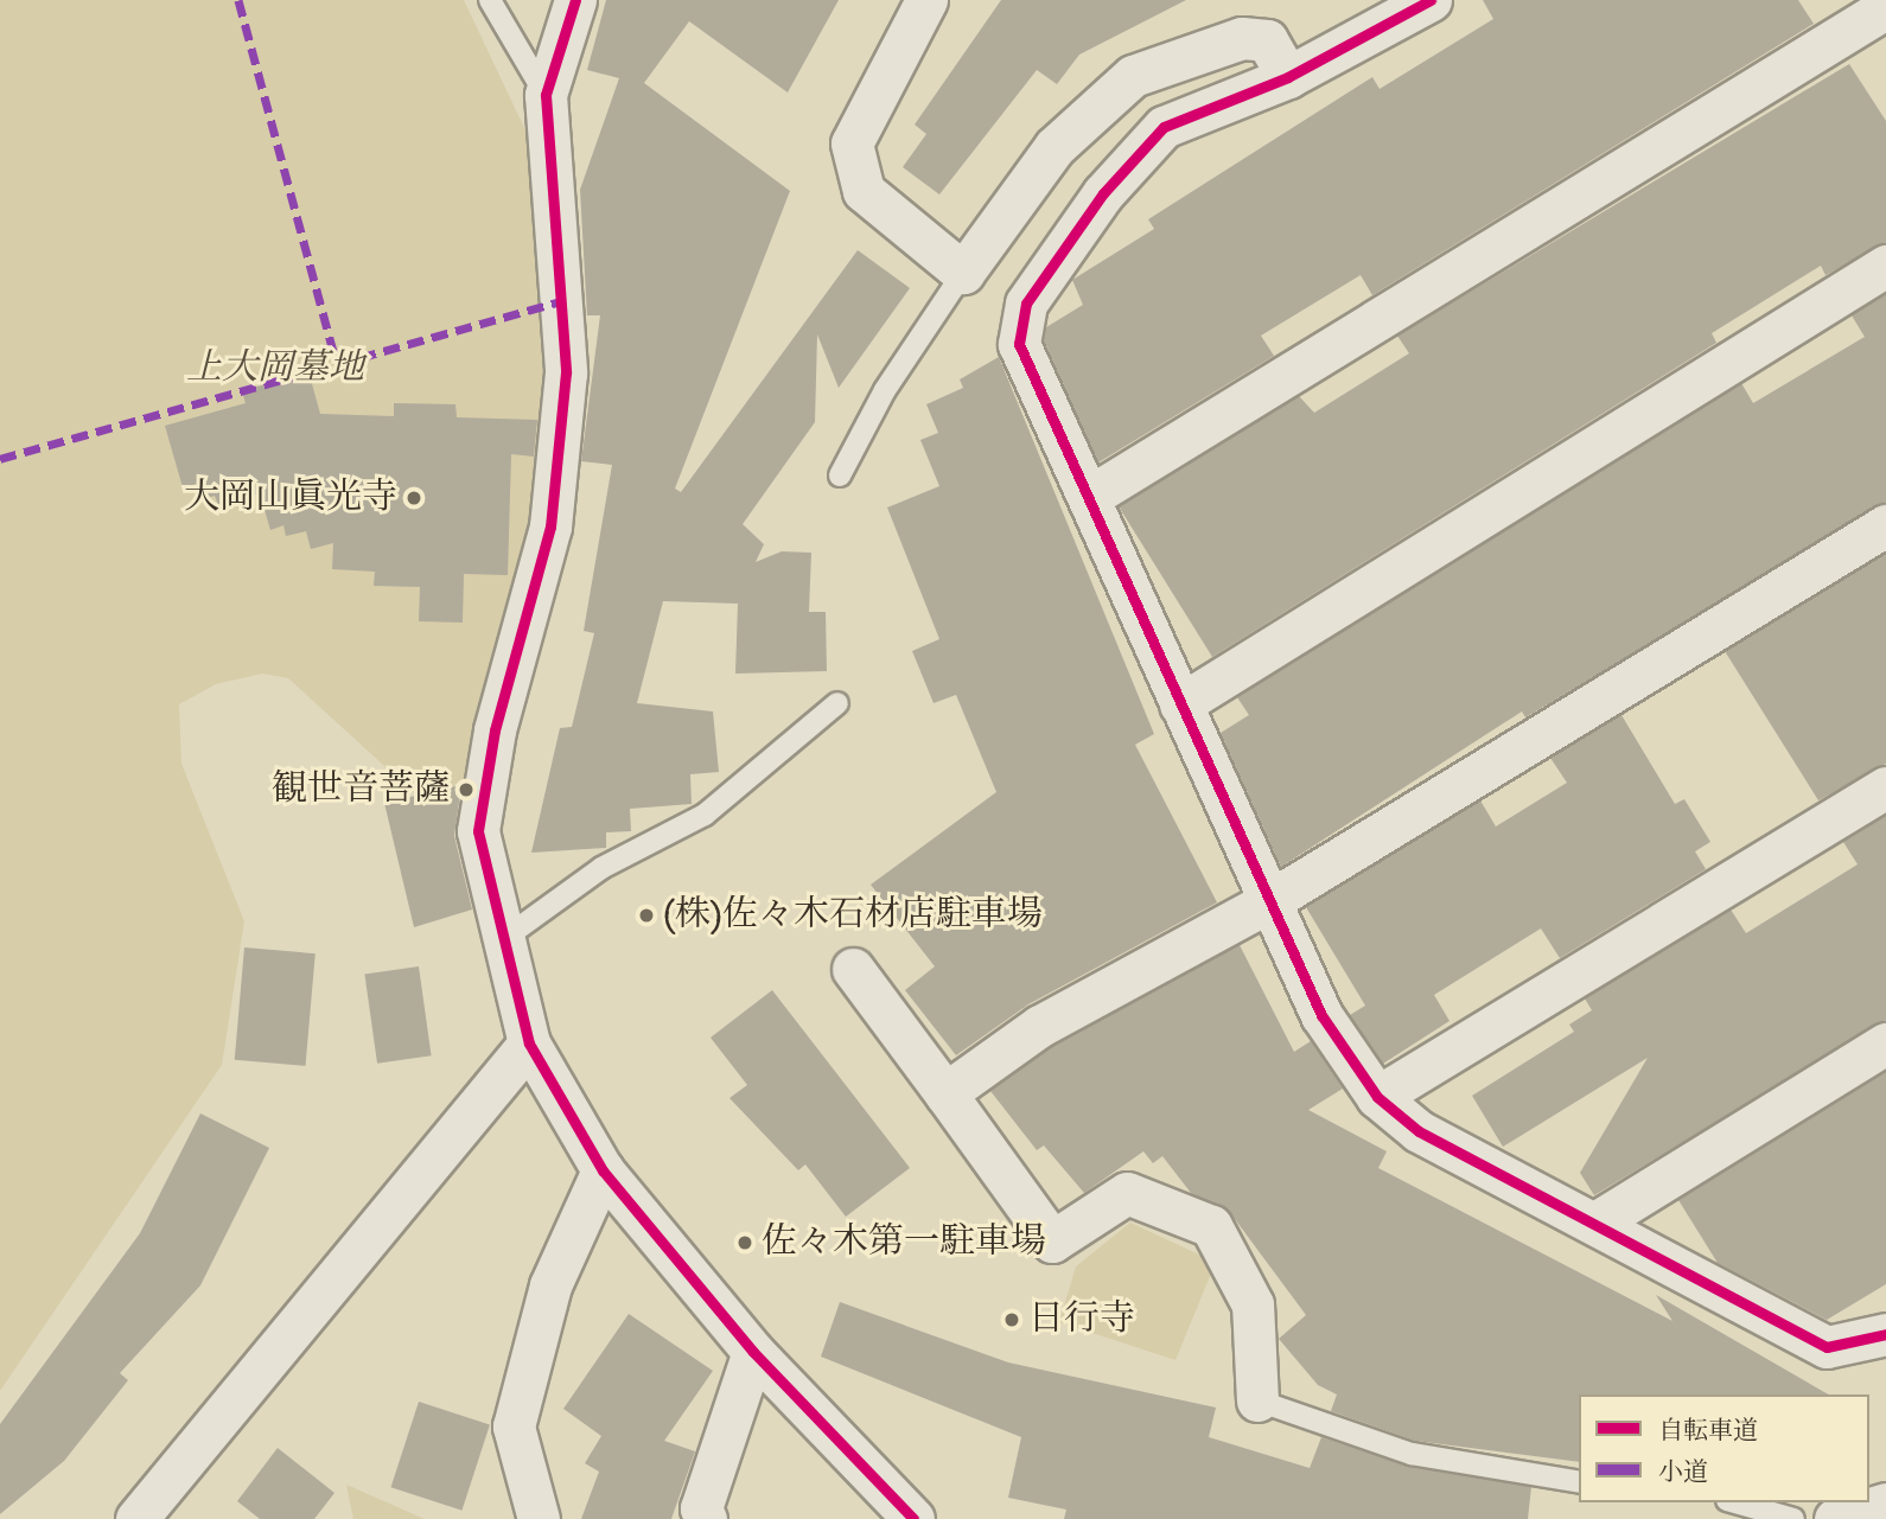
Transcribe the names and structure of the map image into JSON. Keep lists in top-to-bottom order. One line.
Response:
{"parks":["上大岡墓地"],"places":["大岡山眞光寺","観世音菩薩","(株)佐々木石材店駐車場","佐々木第一駐車場","日行寺"],"legend":["自転車道","小道"]}
